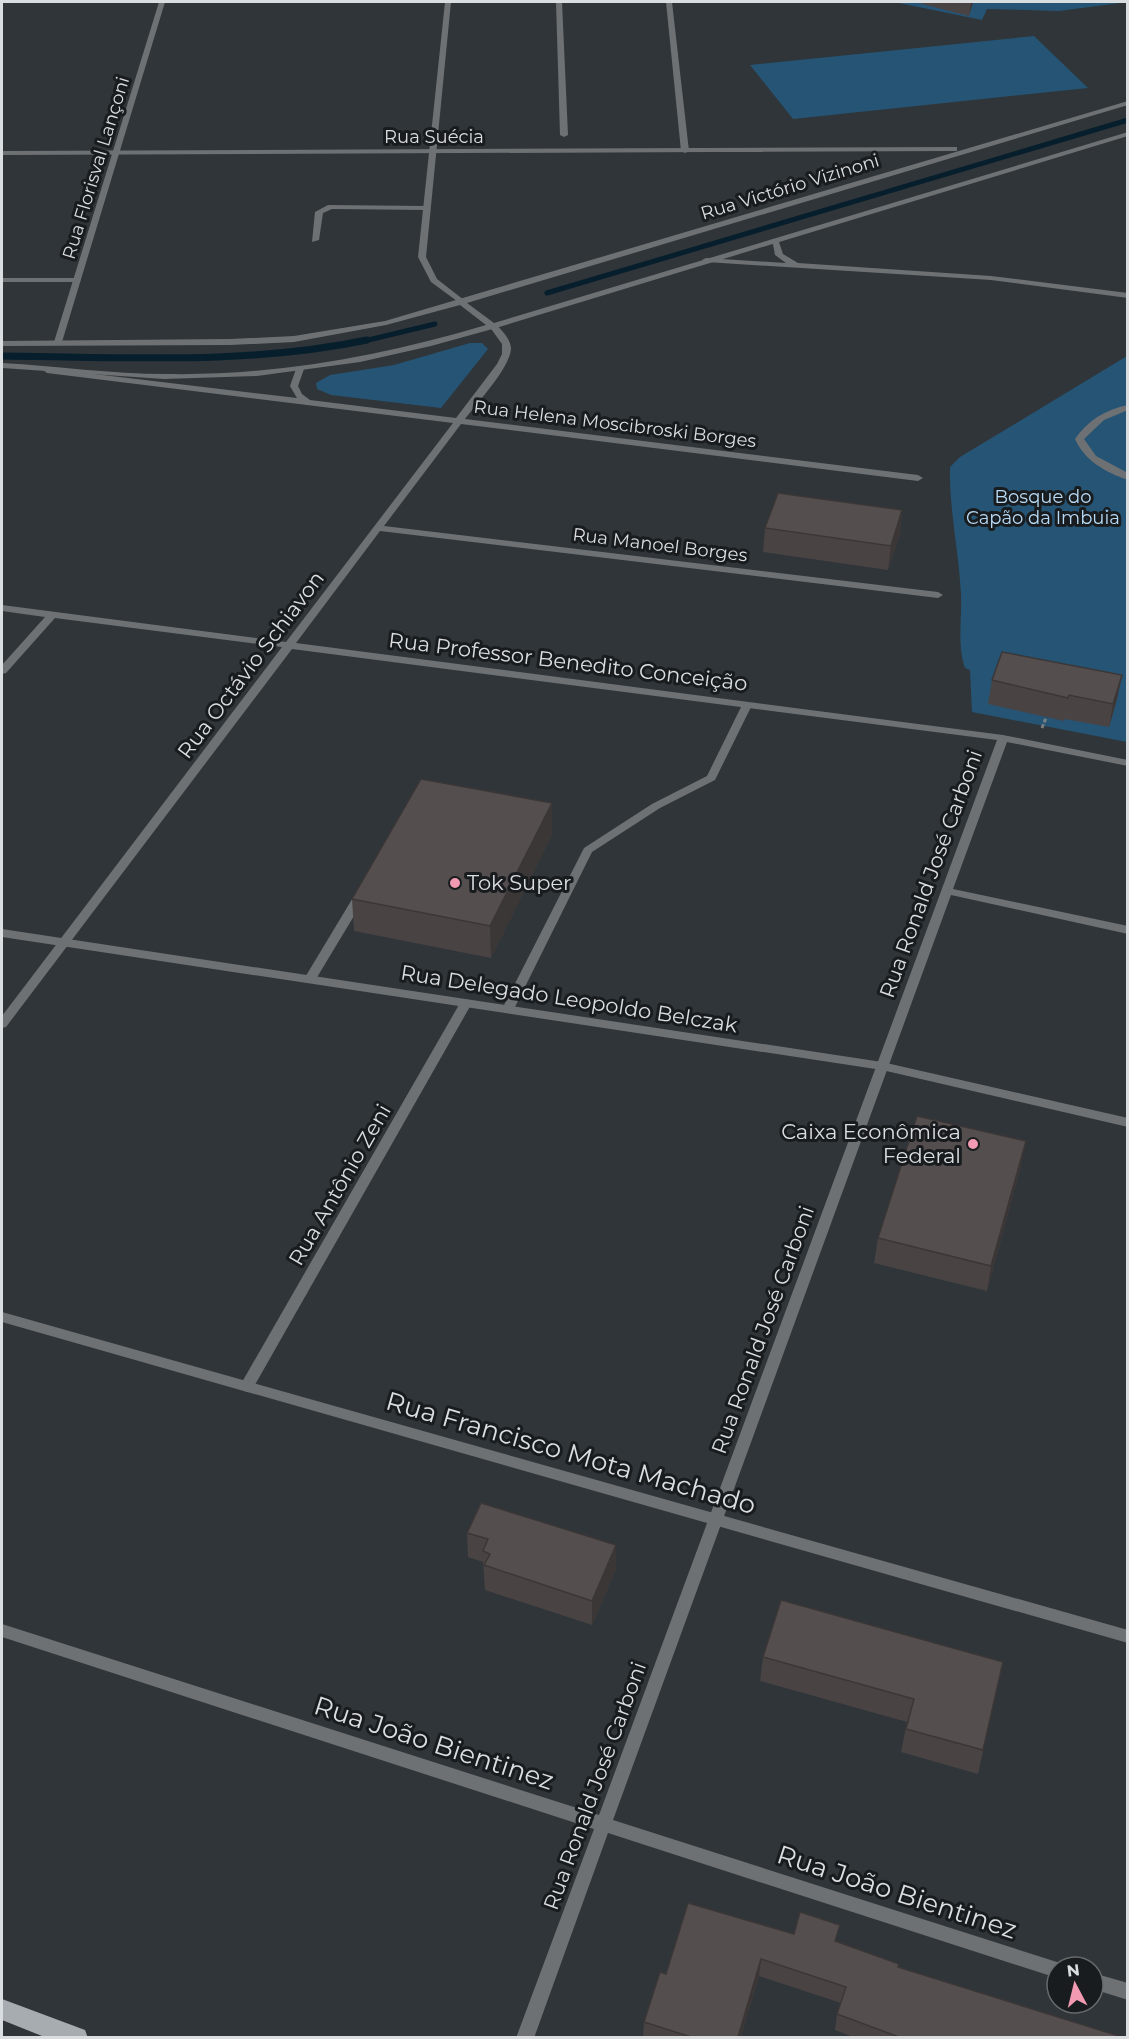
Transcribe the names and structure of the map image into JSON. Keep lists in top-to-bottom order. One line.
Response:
{"streets":{"street":["Rua Suécia","Rua Florisval Lançoni","Rua Victório Vizinoni","Rua Helena Moscibroski Borges","Rua Manoel Borges","Rua Professor Benedito Conceição","Rua Octávio Schiavon","Rua Ronald José Carboni","Rua Delegado Leopoldo Belczak","Rua Antônio Zeni","Rua Francisco Mota Machado","Rua João Bientinez"]},"crossings":[["Rua Suécia","Rua Florisval Lançoni"],["Rua Suécia","Rua Victório Vizinoni"],["Rua Florisval Lançoni","Rua Victório Vizinoni"],["Rua Helena Moscibroski Borges","Rua Octávio Schiavon"],["Rua Manoel Borges","Rua Octávio Schiavon"],["Rua Professor Benedito Conceição","Rua Octávio Schiavon"],["Rua Professor Benedito Conceição","Rua Ronald José Carboni"],["Rua Octávio Schiavon","Rua Delegado Leopoldo Belczak"],["Rua Ronald José Carboni","Rua Delegado Leopoldo Belczak"],["Rua Ronald José Carboni","Rua Francisco Mota Machado"],["Rua Ronald José Carboni","Rua João Bientinez"],["Rua Delegado Leopoldo Belczak","Rua Antônio Zeni"],["Rua Antônio Zeni","Rua Francisco Mota Machado"]],"parks":["Bosque do Capão da Imbuia"],"places":["Tok Super","Caixa Econômica Federal"],"north":"top"}
